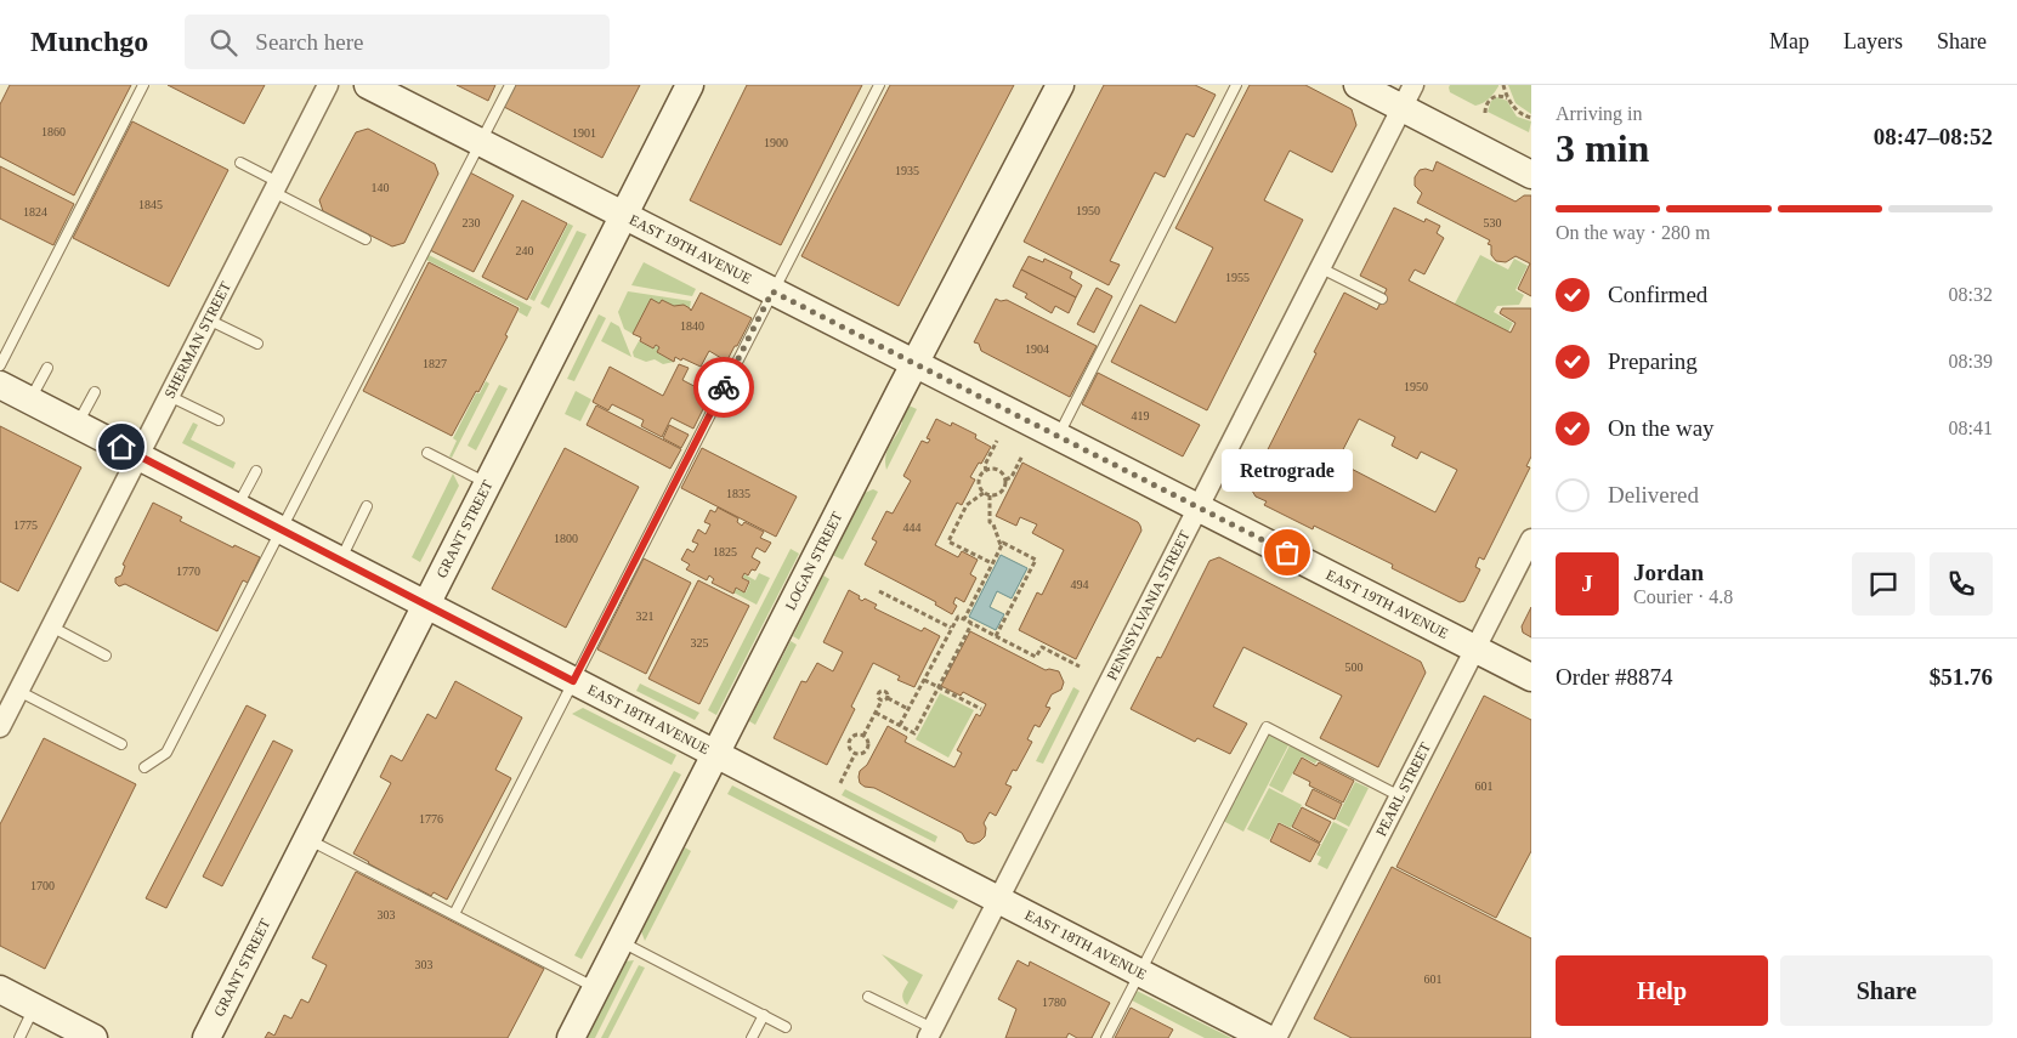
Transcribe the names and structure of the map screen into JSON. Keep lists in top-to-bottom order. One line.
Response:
{"streets":{"street":["EAST 19TH AVENUE","SHERMAN STREET","GRANT STREET","LOGAN STREET","PENNSYLVANIA STREET","EAST 18TH AVENUE","PEARL STREET"]},"crossings":[["EAST 19TH AVENUE","GRANT STREET"],["EAST 19TH AVENUE","LOGAN STREET"],["EAST 19TH AVENUE","PENNSYLVANIA STREET"],["EAST 19TH AVENUE","PEARL STREET"],["SHERMAN STREET","EAST 18TH AVENUE"],["GRANT STREET","EAST 18TH AVENUE"],["LOGAN STREET","EAST 18TH AVENUE"],["PENNSYLVANIA STREET","EAST 18TH AVENUE"]],"places":["Retrograde"],"house_numbers":["1860","1901","1900","1935","140","1845","1950","1824","230","530","240","1955","1840","1904","1827","1950","419","1835","1775","444","1800","1825","1770","494","321","325","500","601","1776","1700","303","303","601","1780"],"page":{"header":"Munchgo","search":"Search here","nav":["Map","Layers","Share"],"heading":["3 min","Arriving in","08:47–08:52"],"panel":["Jordan","Courier · 4.8","Order #8874","$51.76"],"bar":"On the way · 280 m","list":[["Confirmed","08:32"],["Preparing","08:39"],["On the way","08:41"],"Delivered"],"bubble":"Retrograde","round":"J","buttons":["Help","Share"]}}
